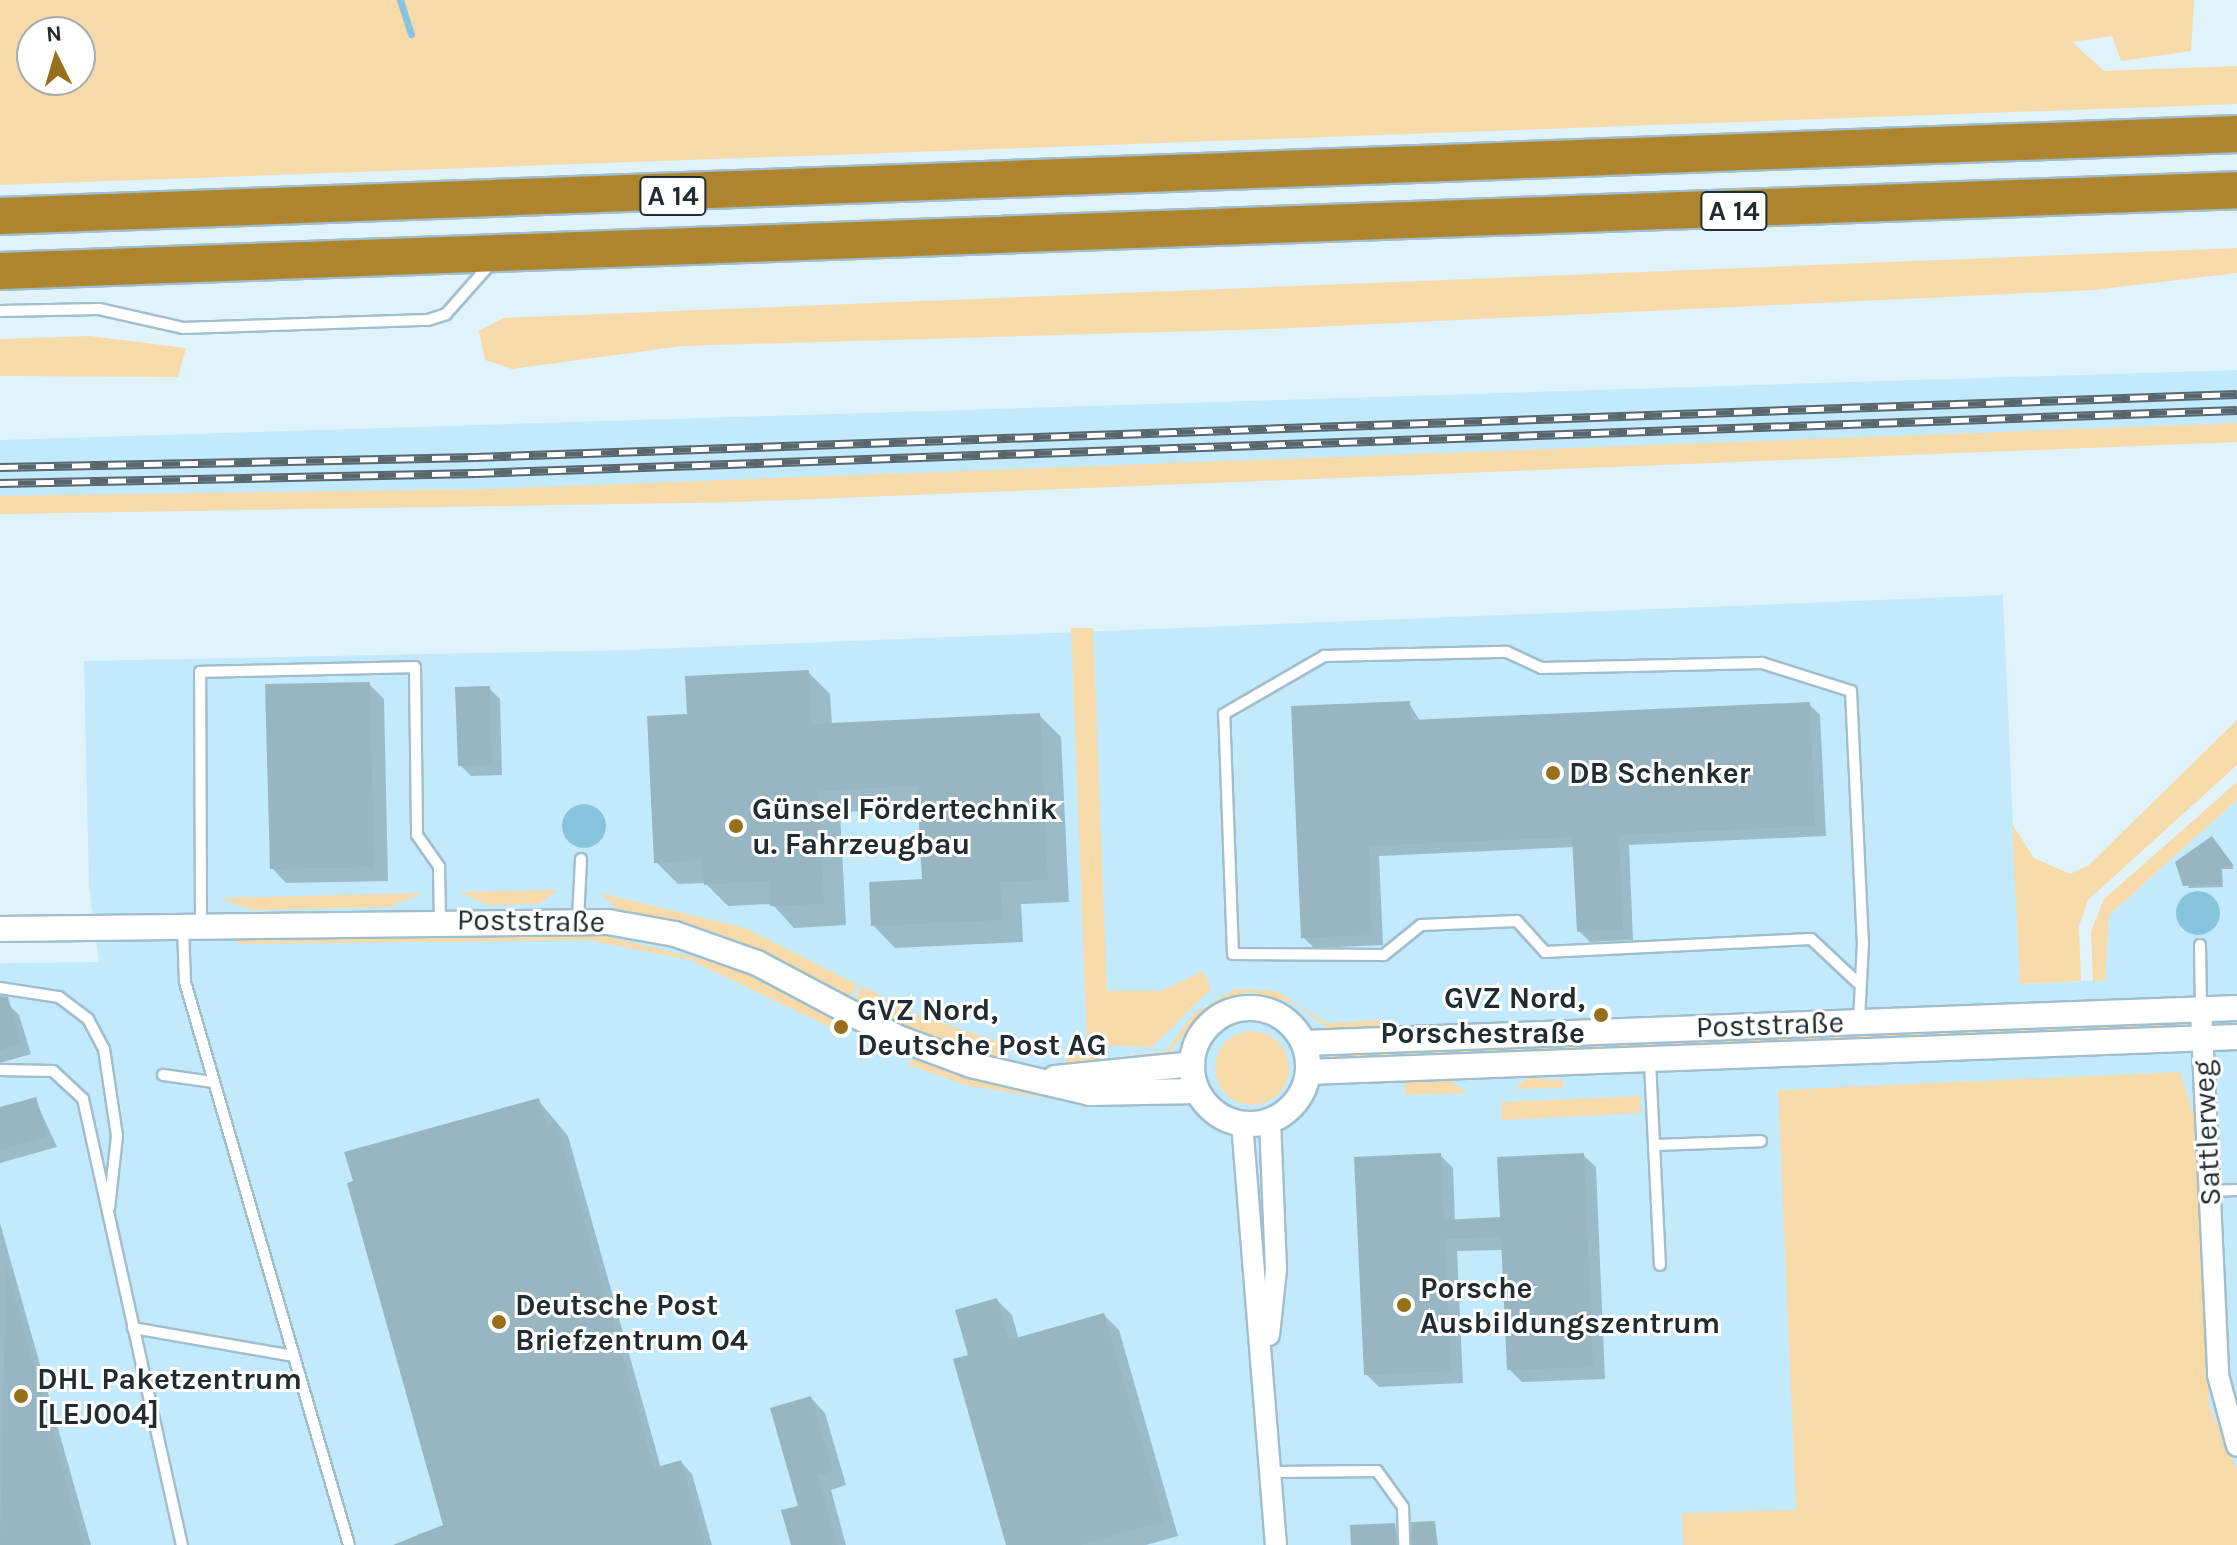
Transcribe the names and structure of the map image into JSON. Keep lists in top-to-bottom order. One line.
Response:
{"streets":{"highway":["A 14"],"street":["Poststraße","Sattlerweg"]},"crossings":[["Poststraße","Sattlerweg"]],"places":["DB Schenker","Günsel Fördertechnik u. Fahrzeugbau","GVZ Nord, Porschestraße","GVZ Nord, Deutsche Post AG","Porsche Ausbildungszentrum","Deutsche Post Briefzentrum 04","DHL Paketzentrum [LEJ004]"],"north":"top"}
